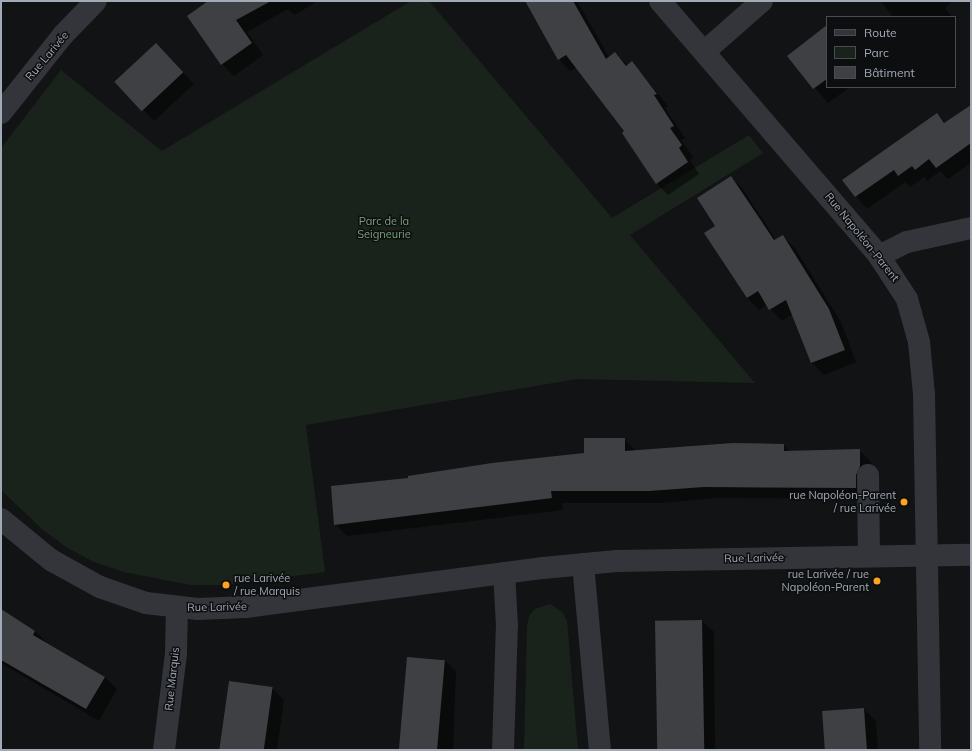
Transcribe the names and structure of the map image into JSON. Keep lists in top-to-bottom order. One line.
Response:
{"streets":{"street":["Rue Larivée","Rue Napoléon-Parent","Rue Marquis"]},"crossings":[["Rue Larivée","Rue Napoléon-Parent"],["Rue Larivée","Rue Marquis"]],"parks":["Parc de la Seigneurie"],"places":["rue Napoléon-Parent / rue Larivée","rue Larivée / rue Napoléon-Parent","rue Larivée / rue Marquis"],"legend":["Route","Parc","Bâtiment"]}
